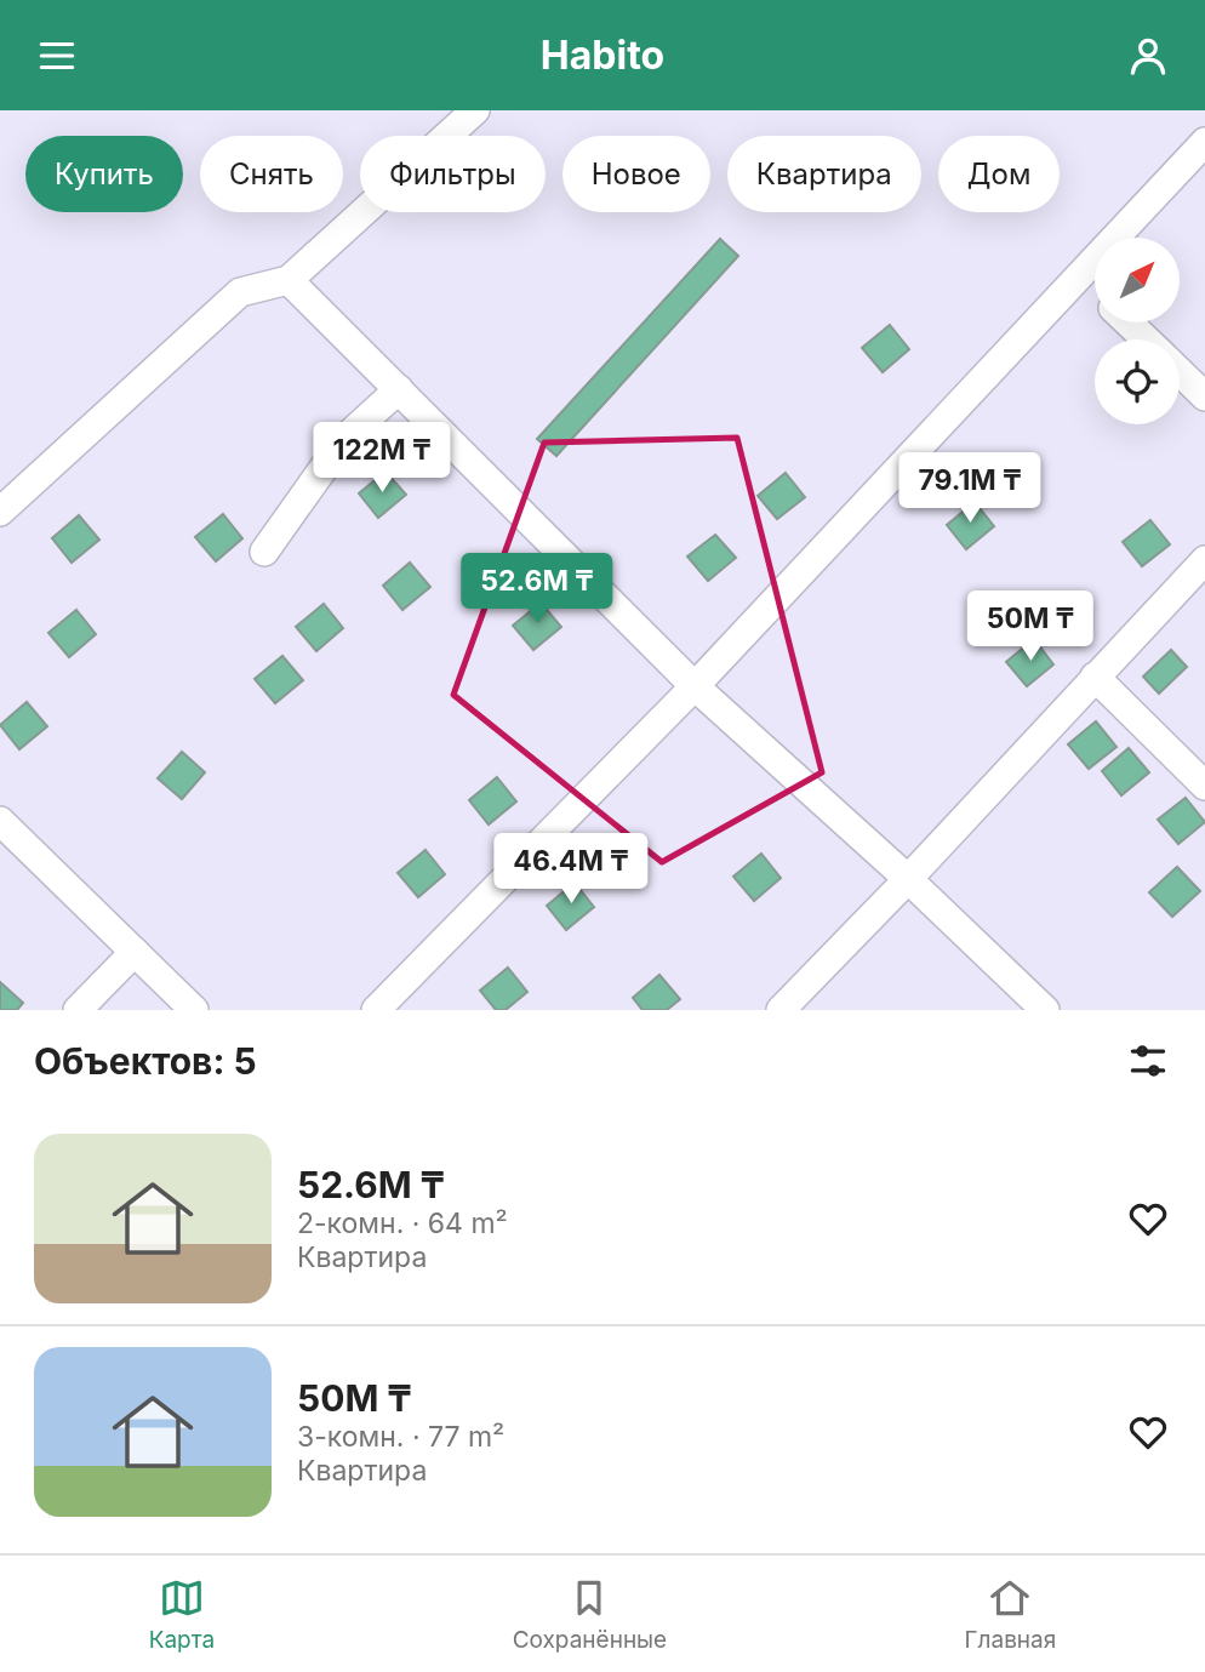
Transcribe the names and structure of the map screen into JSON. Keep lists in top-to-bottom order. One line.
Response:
{"north":"top right","page":{"header":"Habito","chip":["Купить","Снять","Фильтры","Новое","Квартира","Дом"],"price":["122M ₸","79.1M ₸","52.6M ₸","50M ₸","46.4M ₸"],"heading":"Объектов: 5","list":[{"name":"52.6M ₸","note":"2-комн. · 64 m² · Квартира"},{"name":"50M ₸","note":"3-комн. · 77 m² · Квартира"}],"tabs":["Карта","Сохранённые","Главная"]}}
